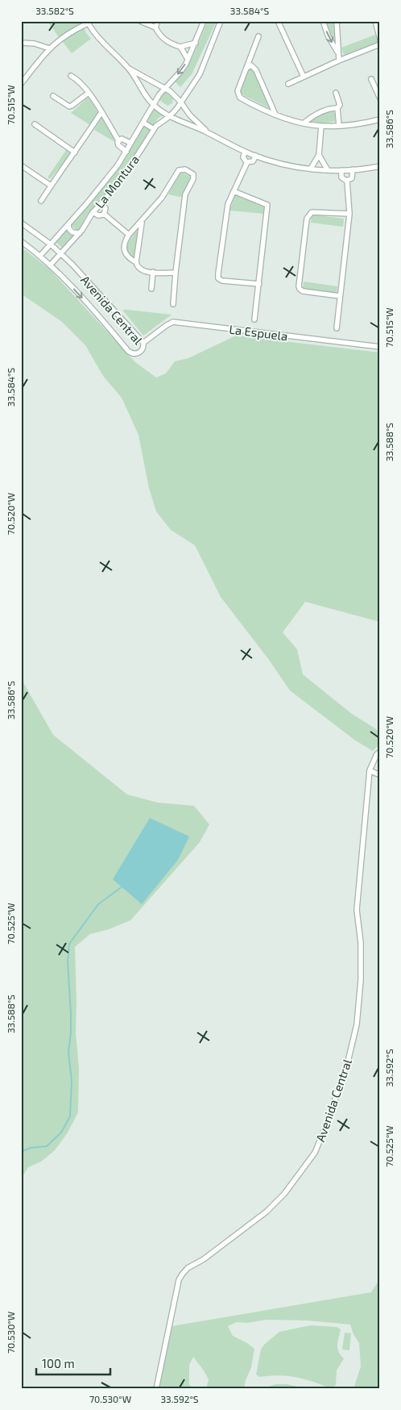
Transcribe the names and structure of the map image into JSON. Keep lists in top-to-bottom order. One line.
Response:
{"streets":{"street":["La Montura","Avenida Central","La Espuela"]},"crossings":[["La Montura","Avenida Central"],["Avenida Central","La Espuela"]],"scale_bar":"100 m","coordinates":["33.582°S","33.584°S","70.515°W","33.586°S","33.588°S","70.520°W","70.525°W","33.592°S","70.530°W"]}
